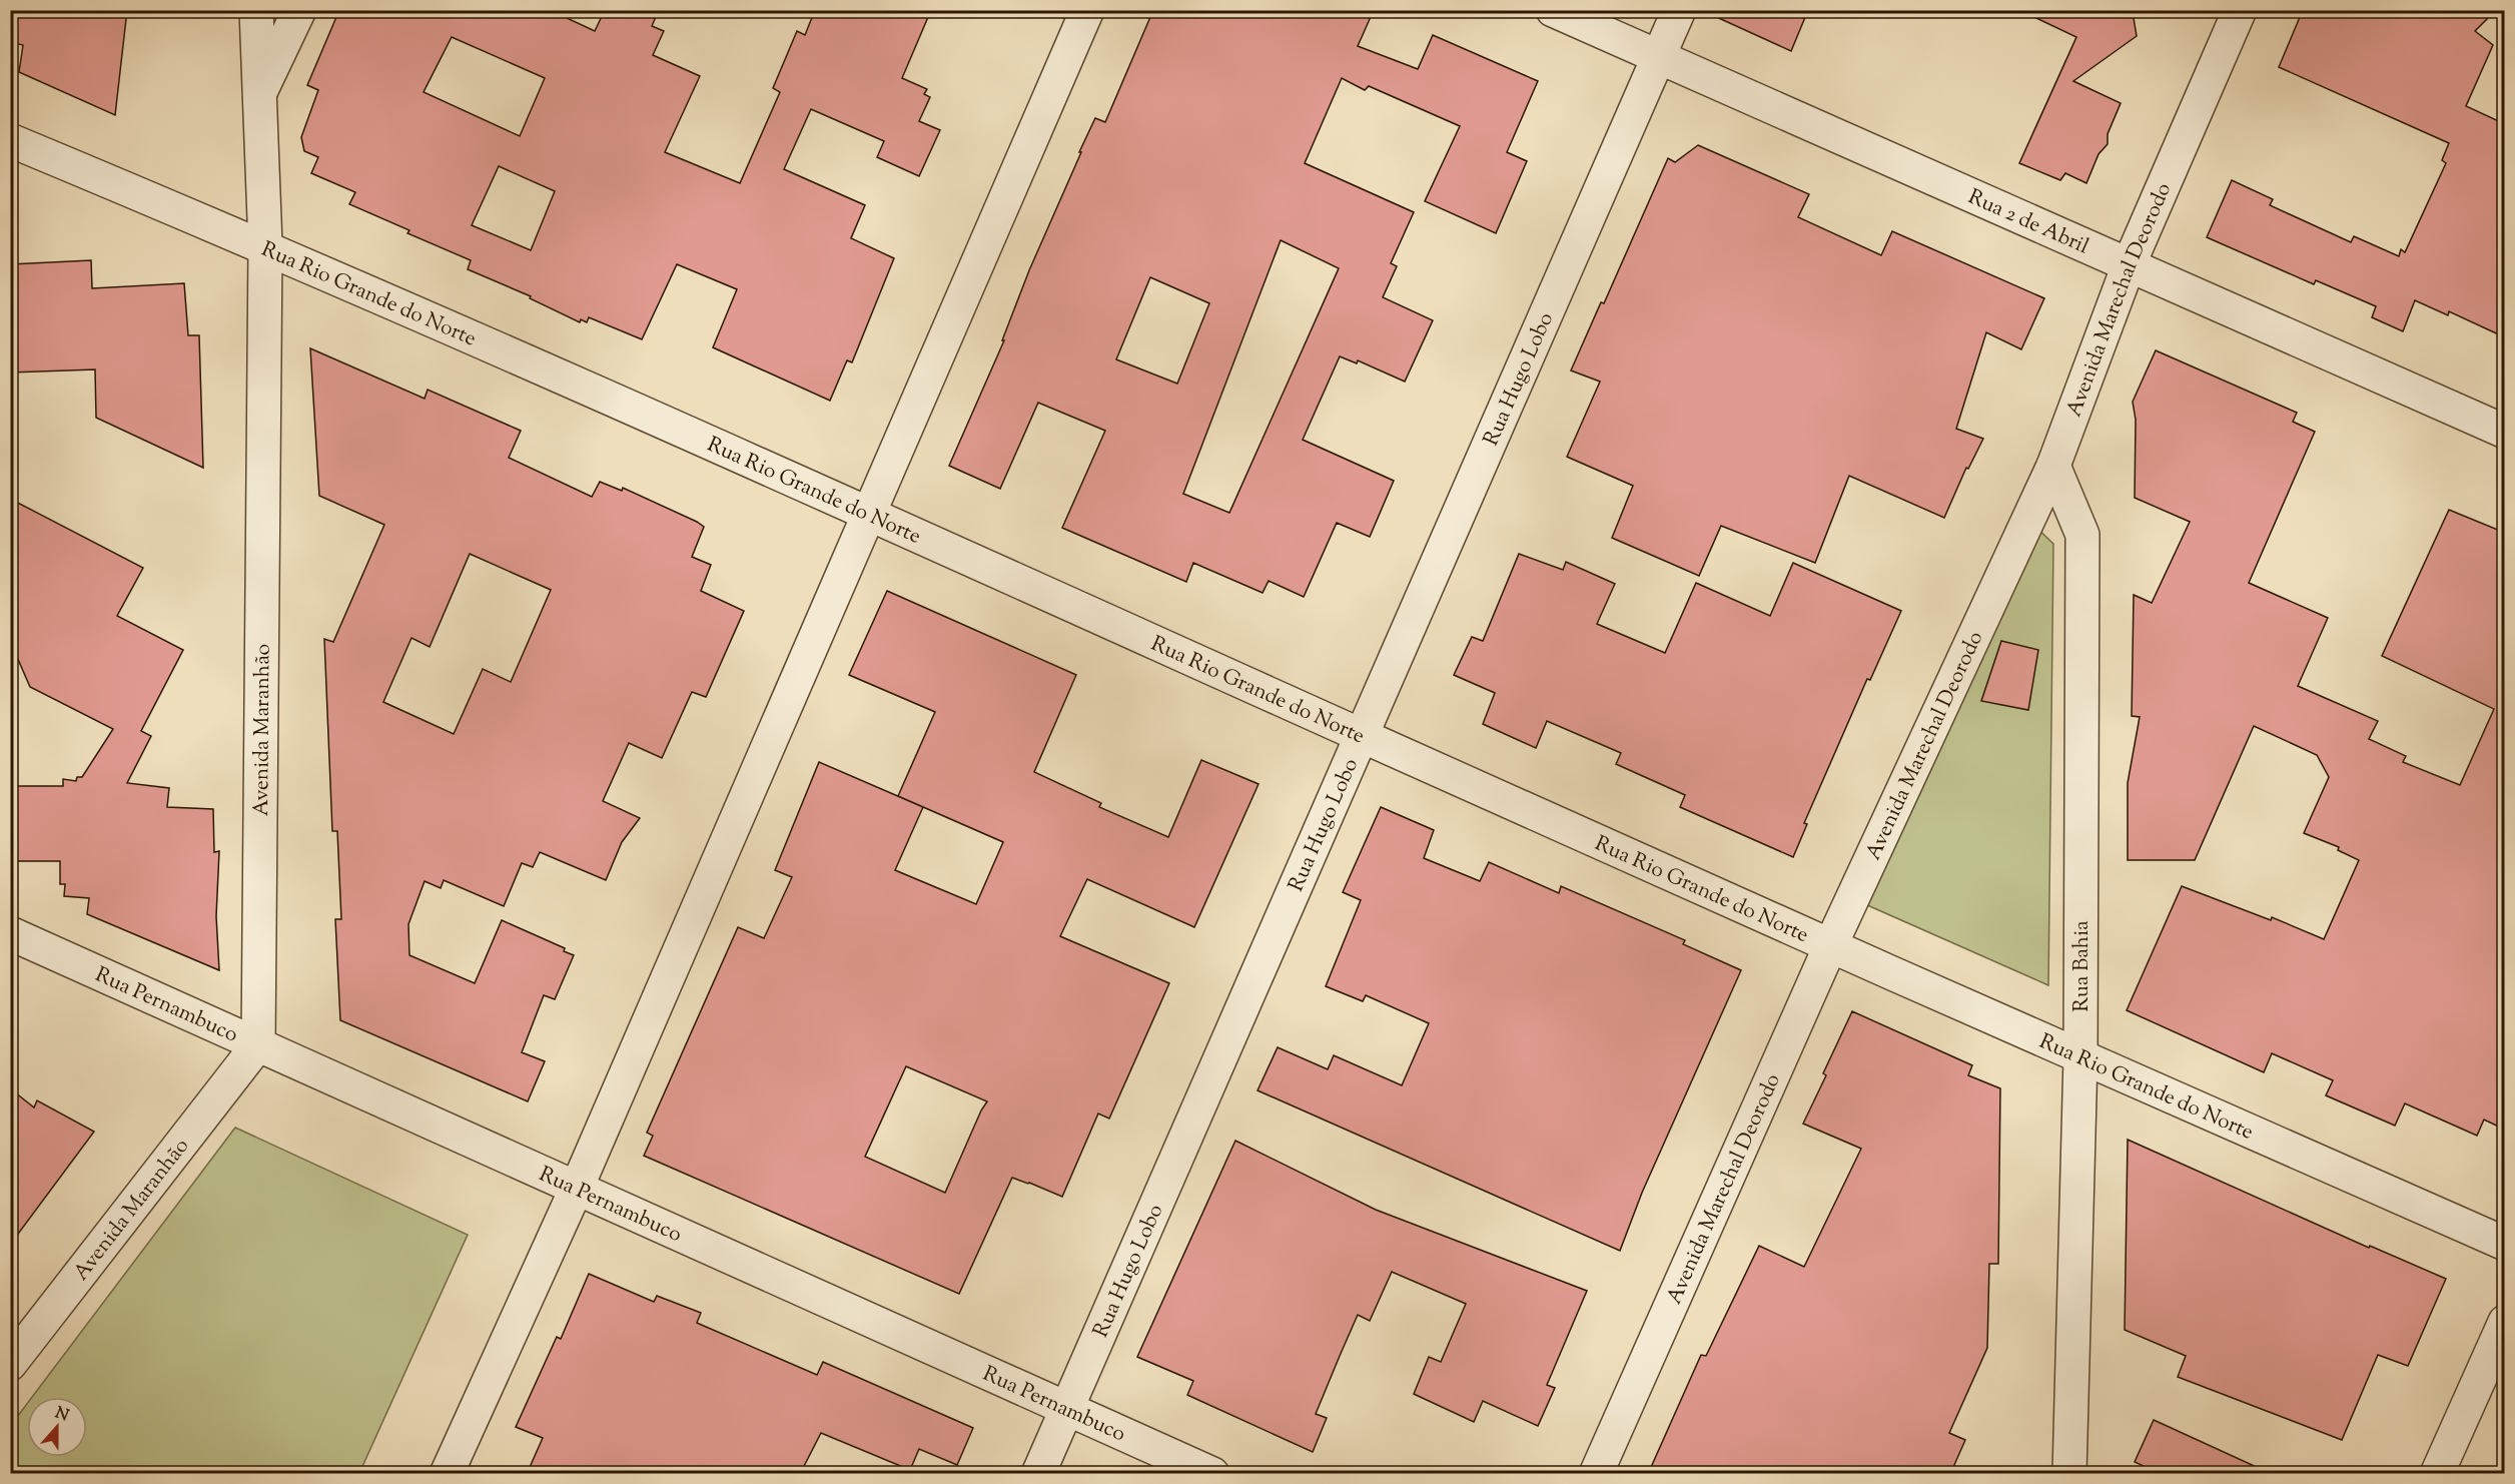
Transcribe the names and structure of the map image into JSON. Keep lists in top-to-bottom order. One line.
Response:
{"streets":{"street":["Rua 2 de Abril","Rua Rio Grande do Norte","Avenida Marechal Deorodo","Rua Hugo Lobo","Avenida Maranhão","Rua Bahia","Rua Pernambuco"]},"crossings":[["Rua 2 de Abril","Avenida Marechal Deorodo"],["Rua 2 de Abril","Rua Hugo Lobo"],["Rua Rio Grande do Norte","Avenida Marechal Deorodo"],["Rua Rio Grande do Norte","Rua Hugo Lobo"],["Rua Rio Grande do Norte","Avenida Maranhão"],["Rua Rio Grande do Norte","Rua Bahia"],["Avenida Marechal Deorodo","Rua Bahia"],["Rua Hugo Lobo","Rua Pernambuco"],["Avenida Maranhão","Rua Pernambuco"]],"north":"top"}
